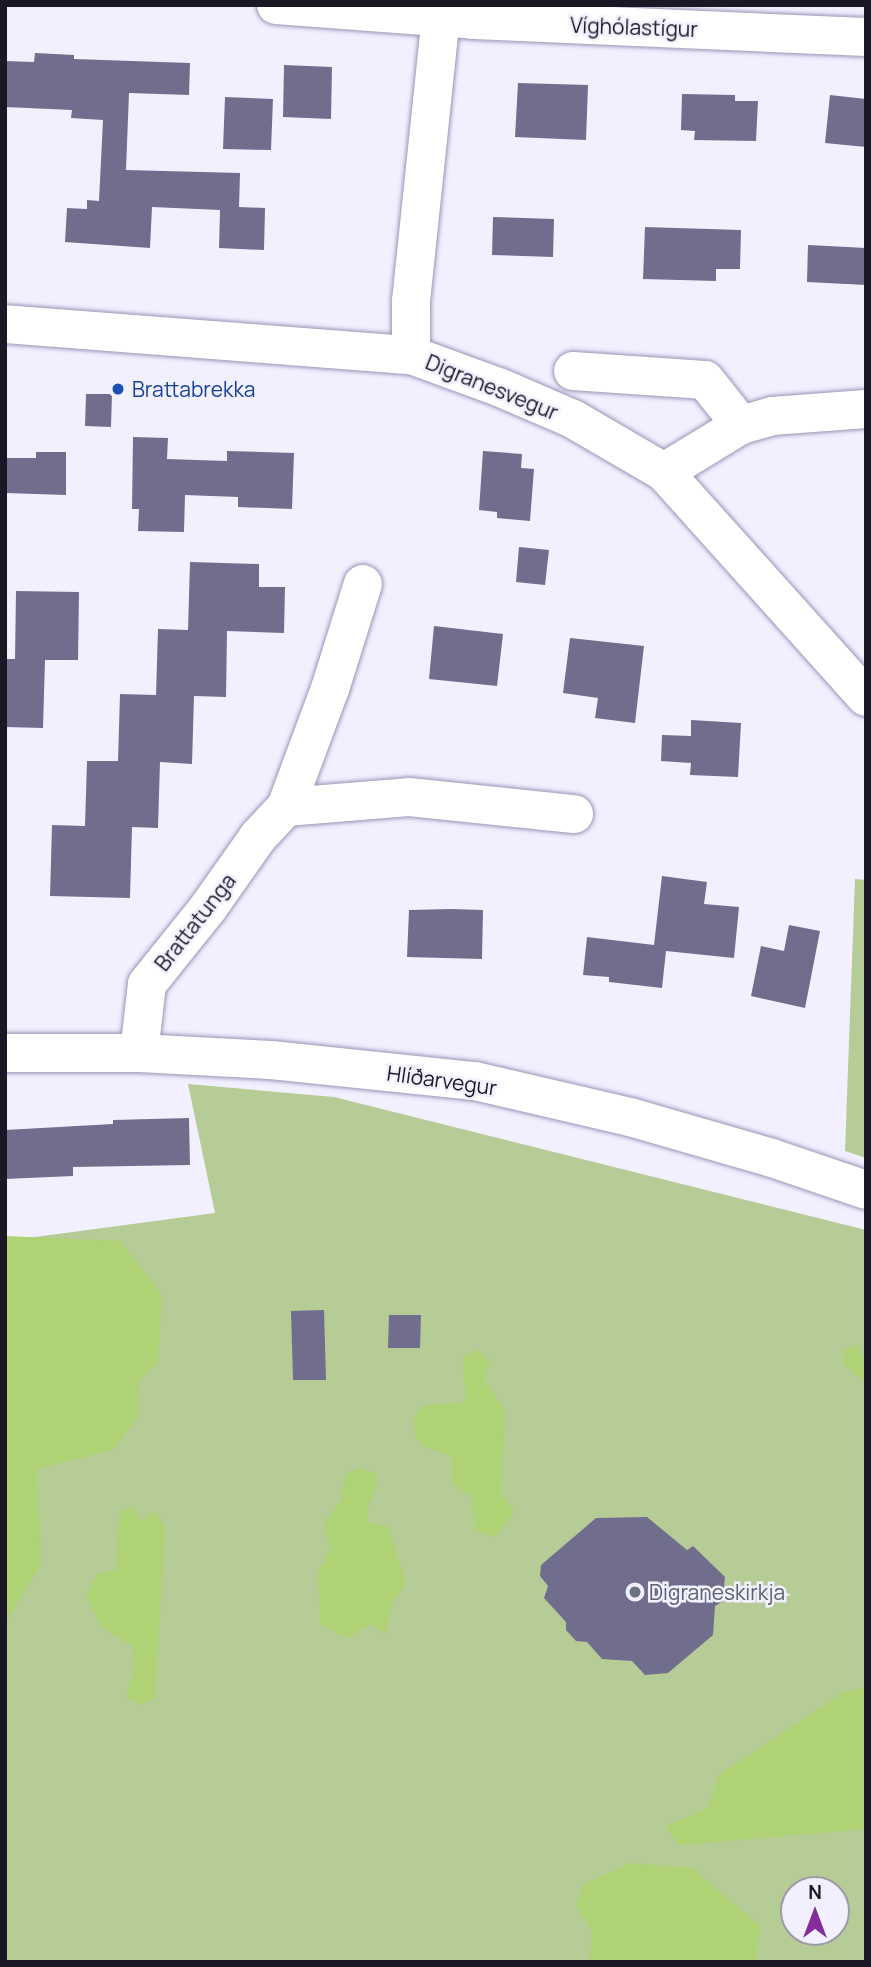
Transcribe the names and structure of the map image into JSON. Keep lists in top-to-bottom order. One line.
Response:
{"streets":{"street":["Víghólastígur","Digranesvegur","Brattatunga","Hlíðarvegur"]},"crossings":[["Brattatunga","Hlíðarvegur"]],"places":["Brattabrekka","Digraneskirkja"],"north":"top"}
